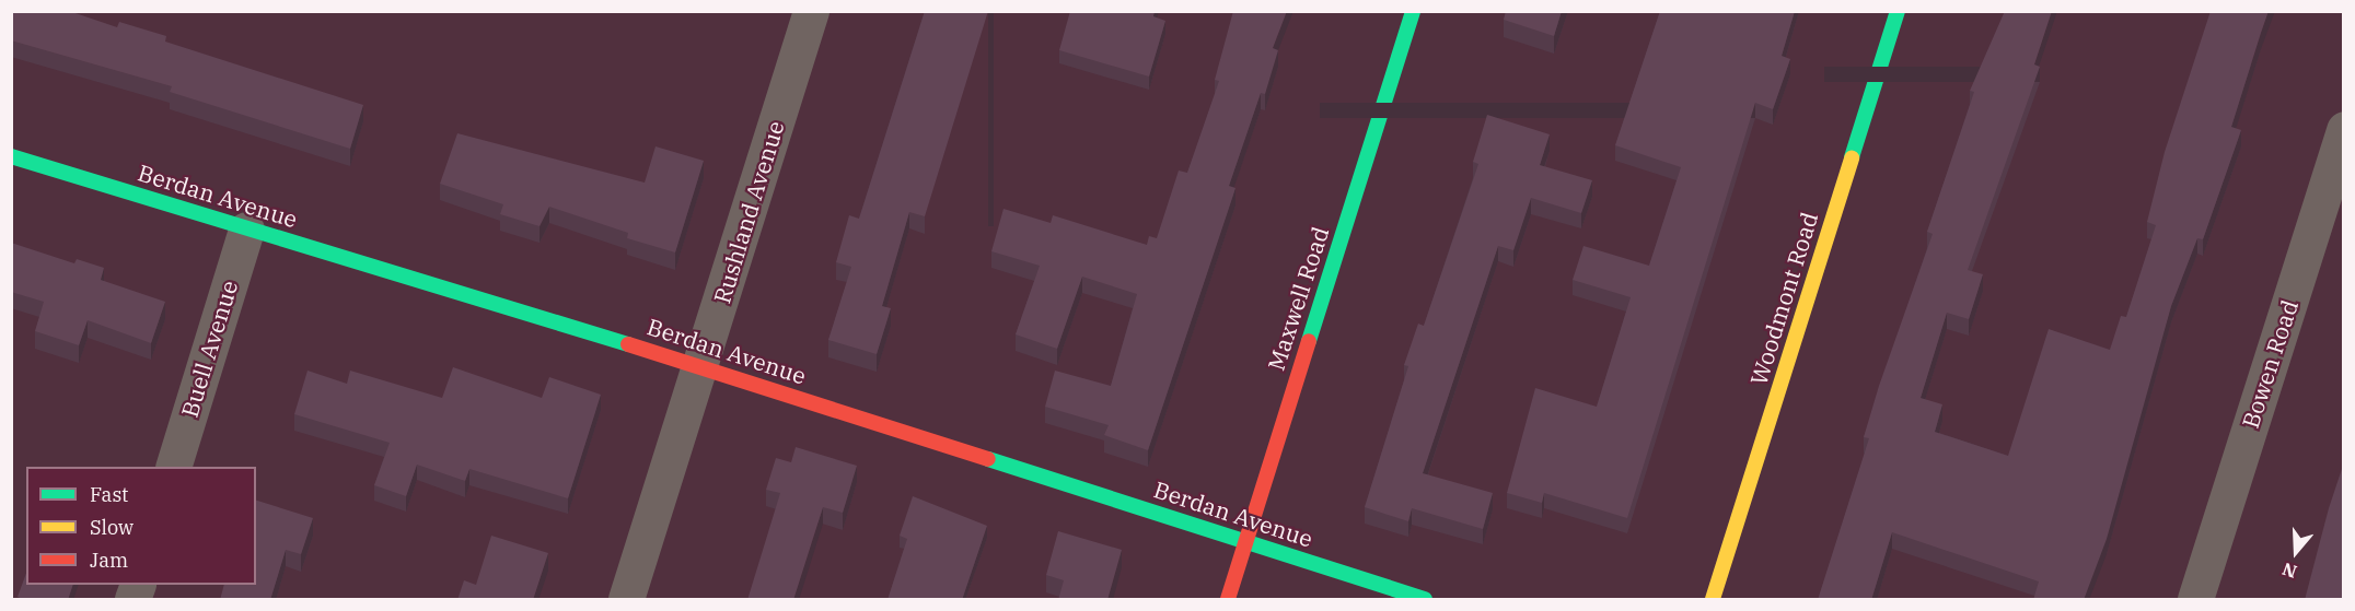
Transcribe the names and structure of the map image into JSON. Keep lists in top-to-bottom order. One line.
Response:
{"streets":{"street":["Berdan Avenue","Rushland Avenue","Maxwell Road","Woodmont Road","Buell Avenue","Bowen Road"]},"crossings":[["Berdan Avenue","Rushland Avenue"],["Berdan Avenue","Maxwell Road"],["Berdan Avenue","Buell Avenue"]],"legend":["Fast","Slow","Jam"],"north":"bottom"}
